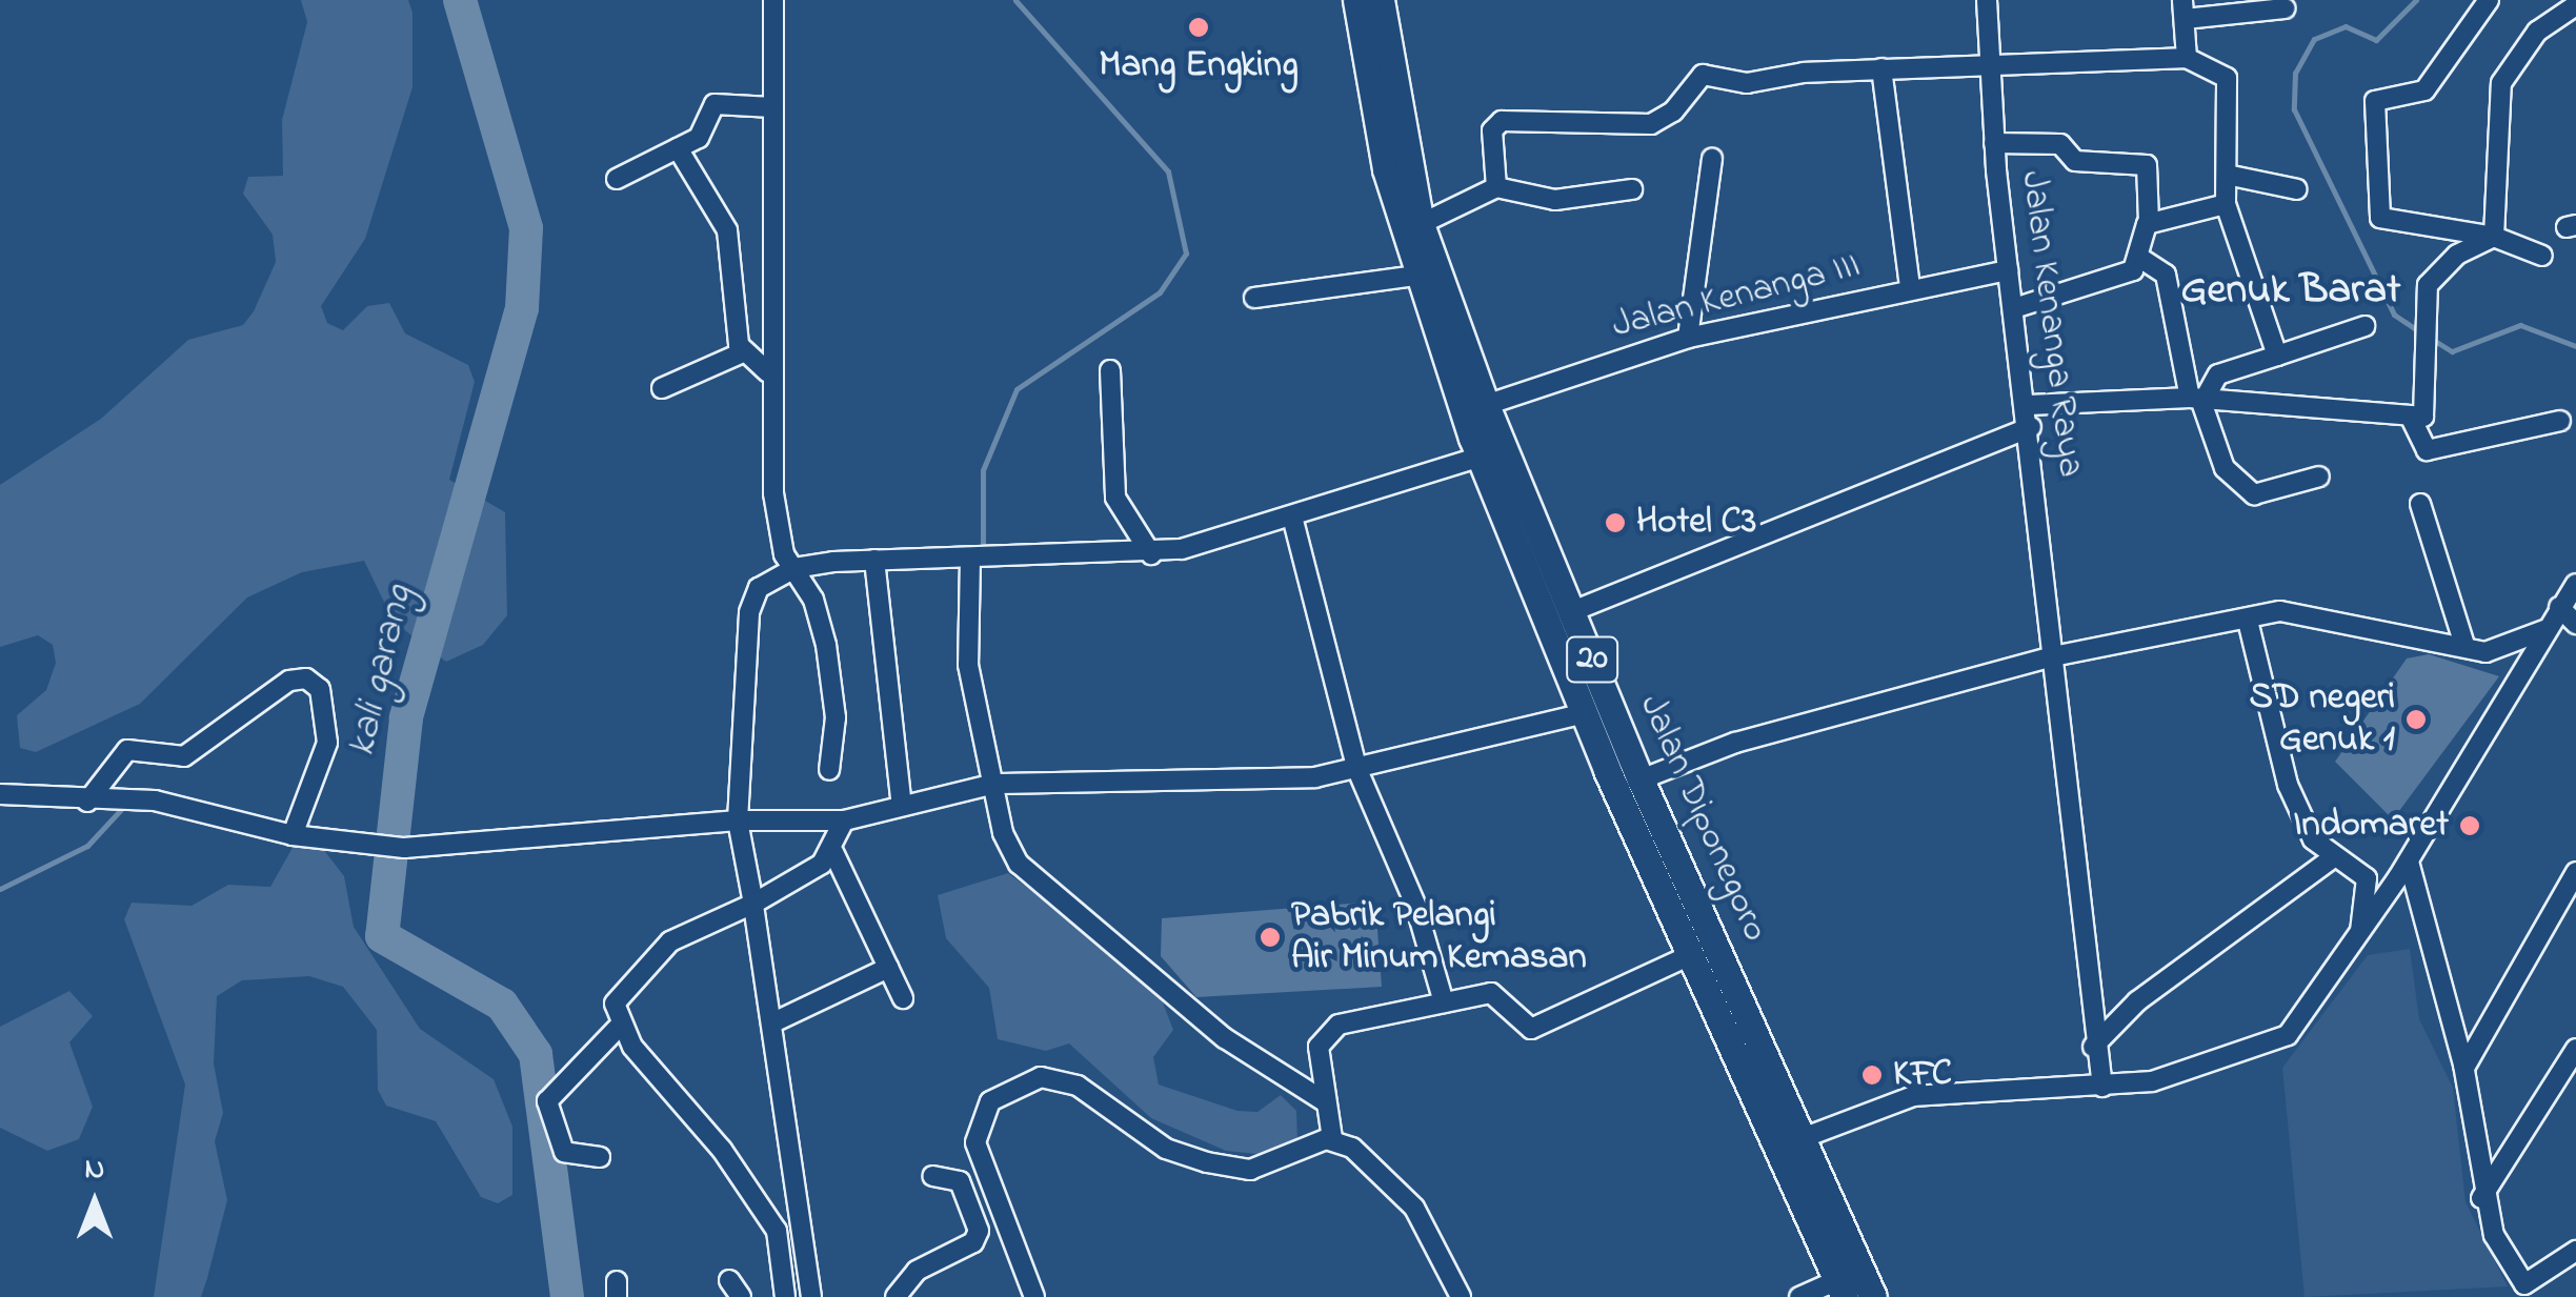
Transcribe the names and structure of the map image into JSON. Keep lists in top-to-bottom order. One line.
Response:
{"streets":{"highway":["20","Jalan Diponegoro"],"street":["Jalan Kenanga III","Jalan Kenanga Raya"]},"crossings":[["Jalan Kenanga III","Jalan Kenanga Raya"],["Jalan Kenanga III","Jalan Diponegoro"],["20","Jalan Diponegoro"]],"districts":["Genuk Barat"],"water":["kali garang"],"places":["Mang Engking","Hotel C3","SD negeri Genuk 1","Indomaret","Pabrik Pelangi Air Minum Kemasan","KFC"],"north":"top"}
